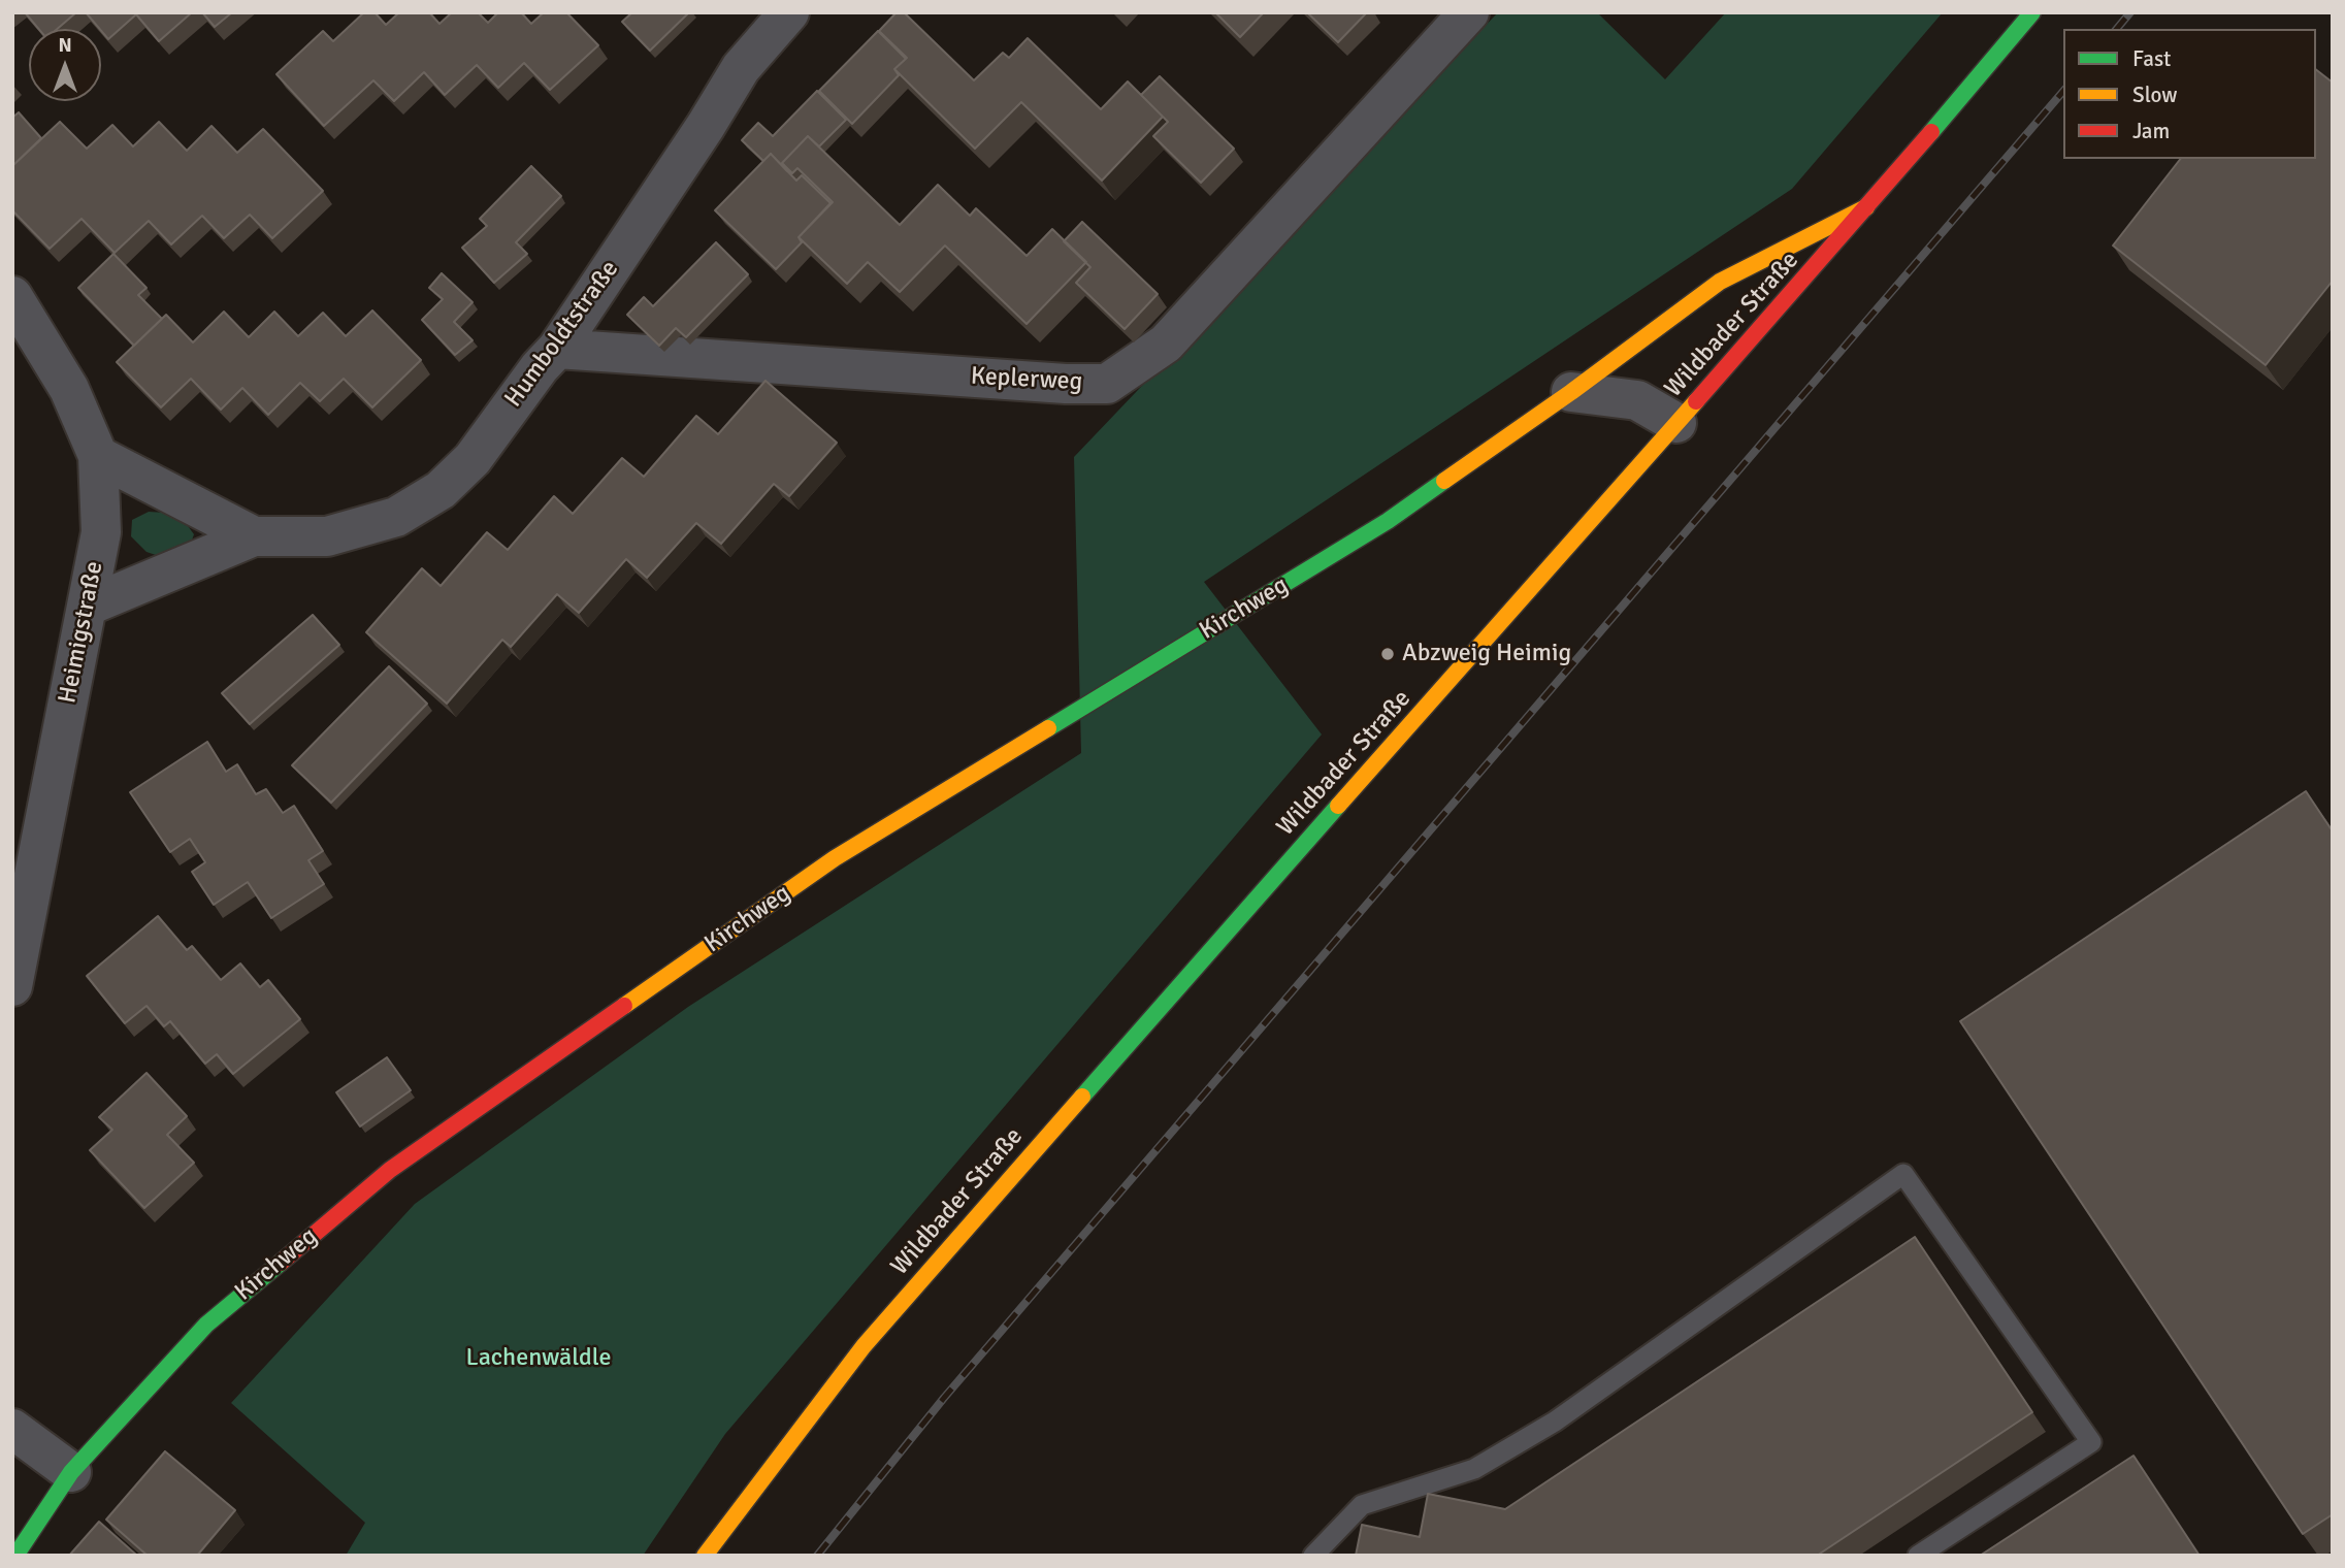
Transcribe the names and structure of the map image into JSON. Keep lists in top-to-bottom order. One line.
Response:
{"streets":{"street":["Wildbader Straße","Humboldtstraße","Keplerweg","Kirchweg","Heimigstraße"]},"crossings":[["Wildbader Straße","Kirchweg"],["Humboldtstraße","Keplerweg"],["Humboldtstraße","Heimigstraße"]],"parks":["Lachenwäldle"],"places":["Abzweig Heimig"],"legend":["Fast","Slow","Jam"],"north":"top"}
